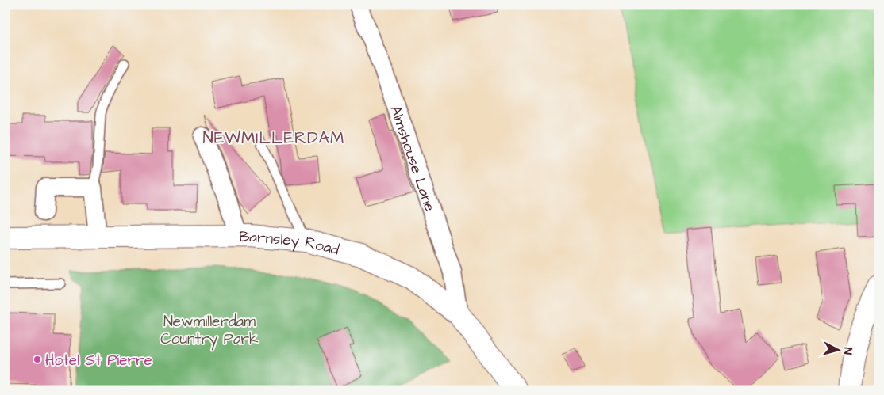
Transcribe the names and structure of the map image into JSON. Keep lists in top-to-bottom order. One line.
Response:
{"streets":{"main road":["Barnsley Road"],"street":["Almshouse Lane"]},"crossings":[["Almshouse Lane","Barnsley Road"]],"districts":["NEWMILLERDAM"],"parks":["Newmillerdam Country Park"],"places":["Hotel St Pierre"],"north":"right"}
